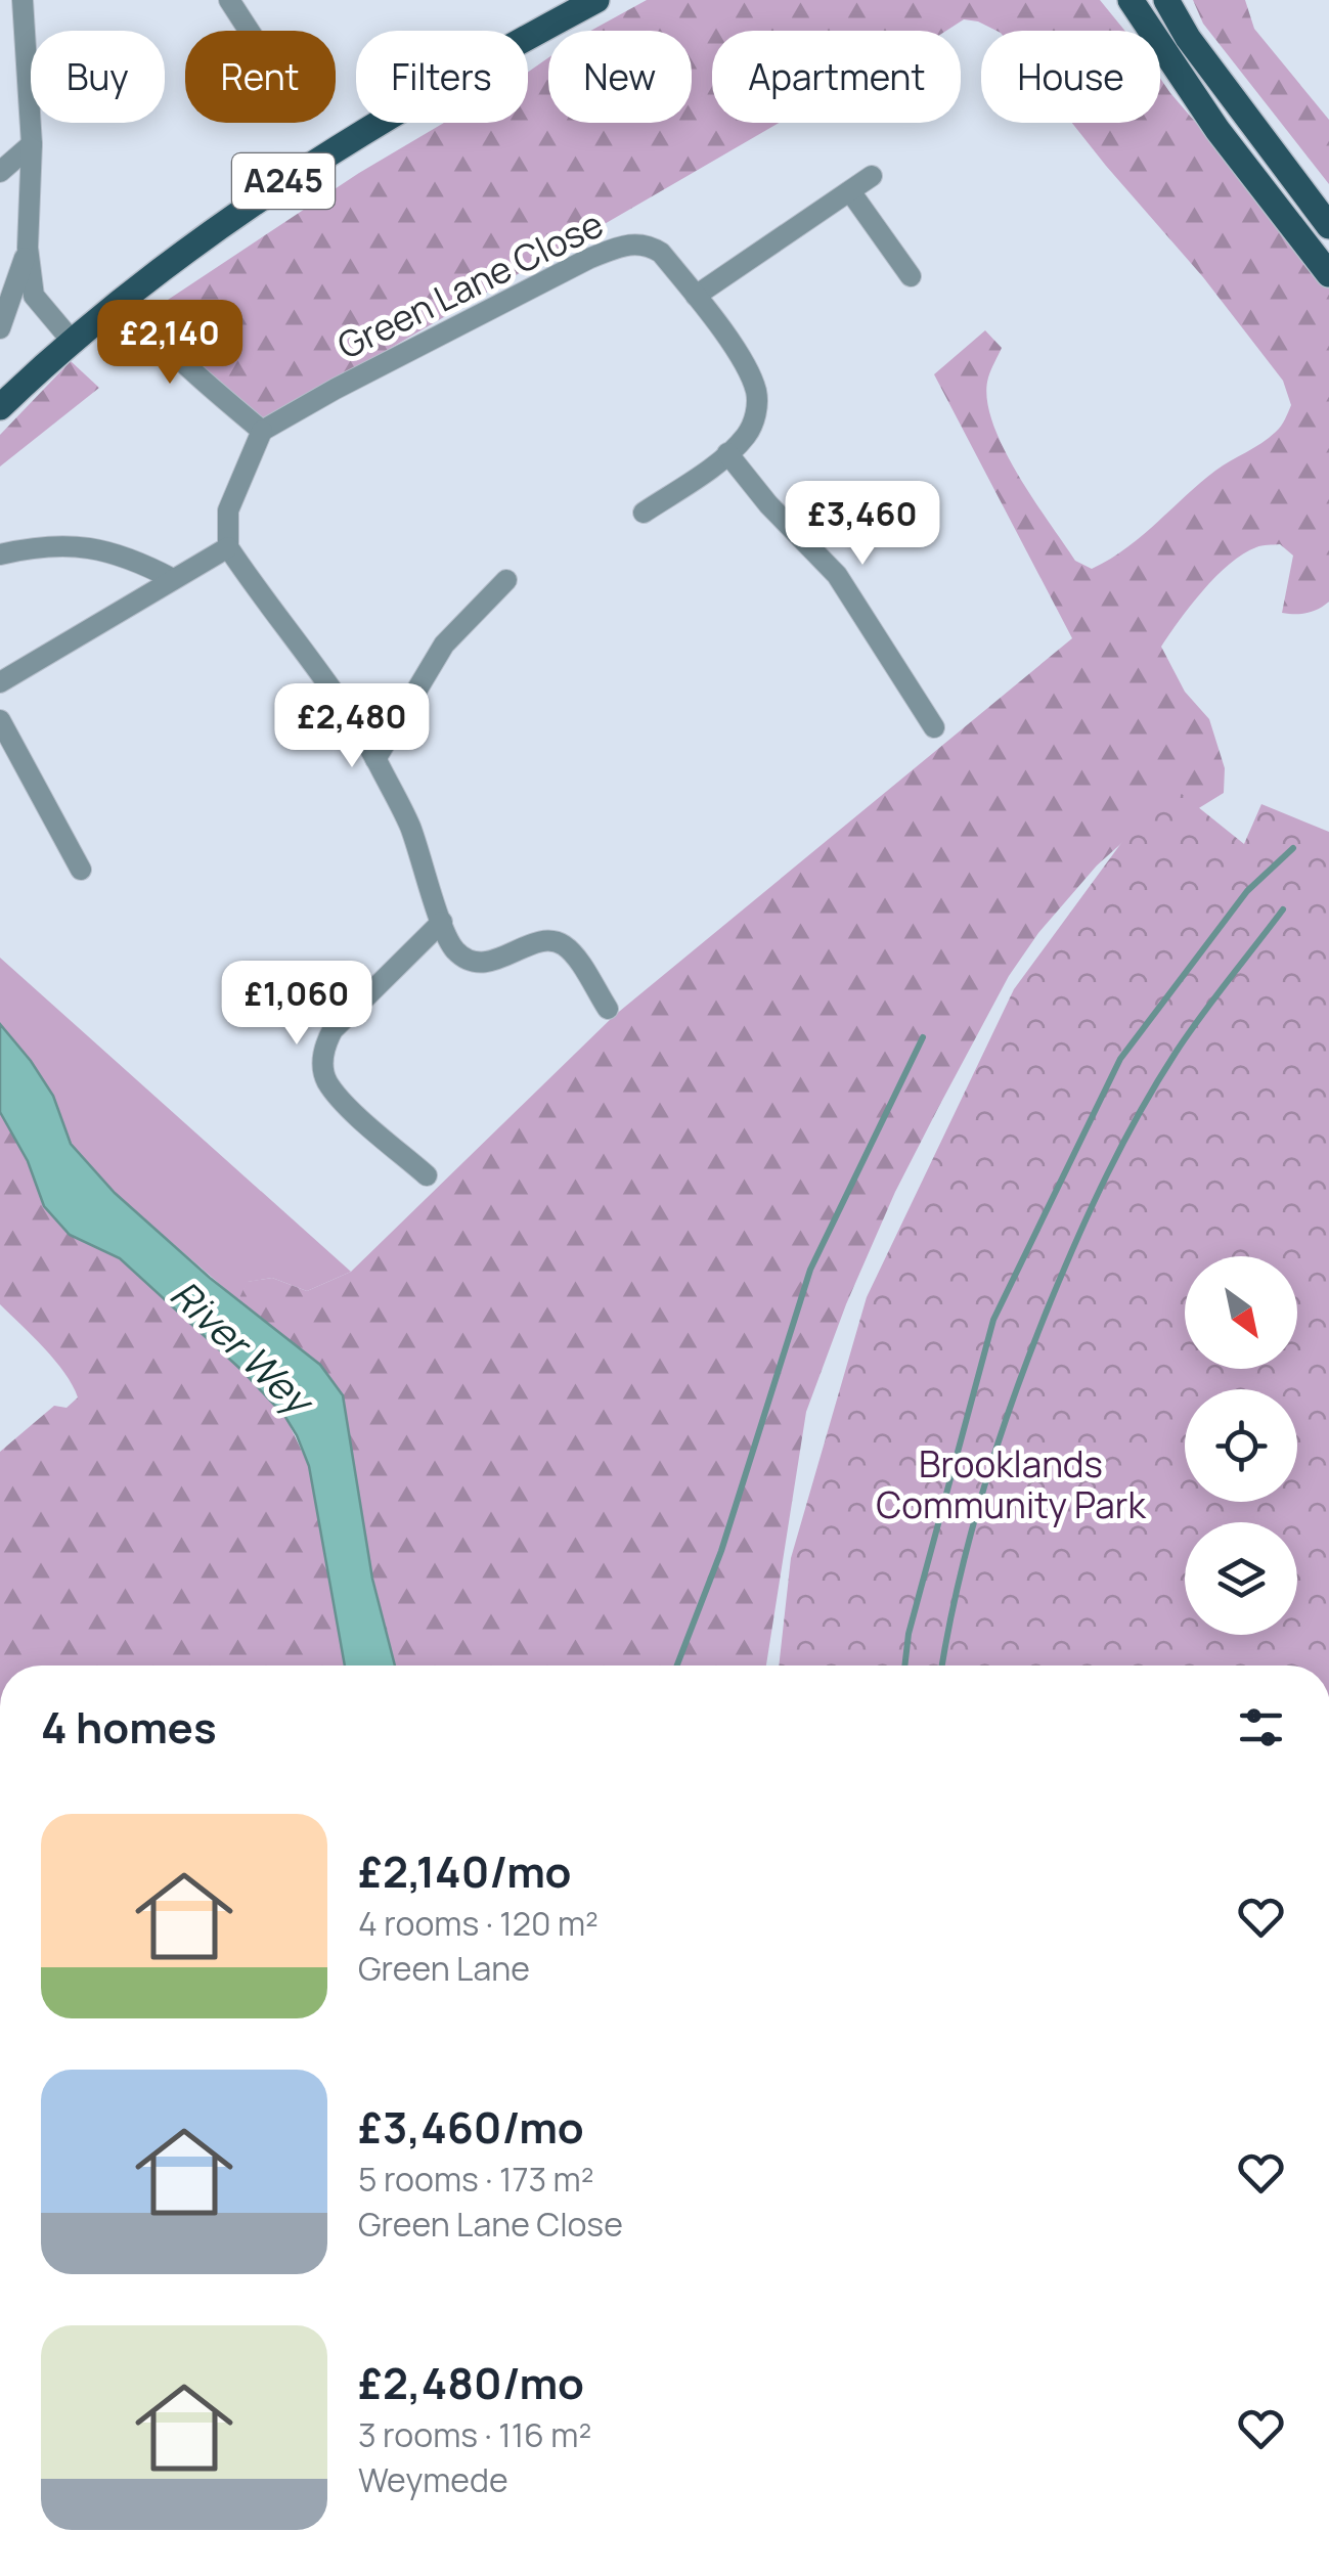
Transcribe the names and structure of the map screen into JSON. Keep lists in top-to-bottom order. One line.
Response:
{"streets":{"main road":["A245"],"street":["Green Lane Close"]},"water":["River Wey"],"parks":["Brooklands Community Park"],"north":"bottom right","page":{"chip":["Buy","Rent","Filters","New","Apartment","House"],"price":["£2,140","£3,460","£2,480","£1,060"],"heading":"4 homes","list":[{"name":"£2,140/mo","note":"4 rooms · 120 m² · Green Lane"},{"name":"£3,460/mo","note":"5 rooms · 173 m² · Green Lane Close"},{"name":"£2,480/mo","note":"3 rooms · 116 m² · Weymede"}]}}
